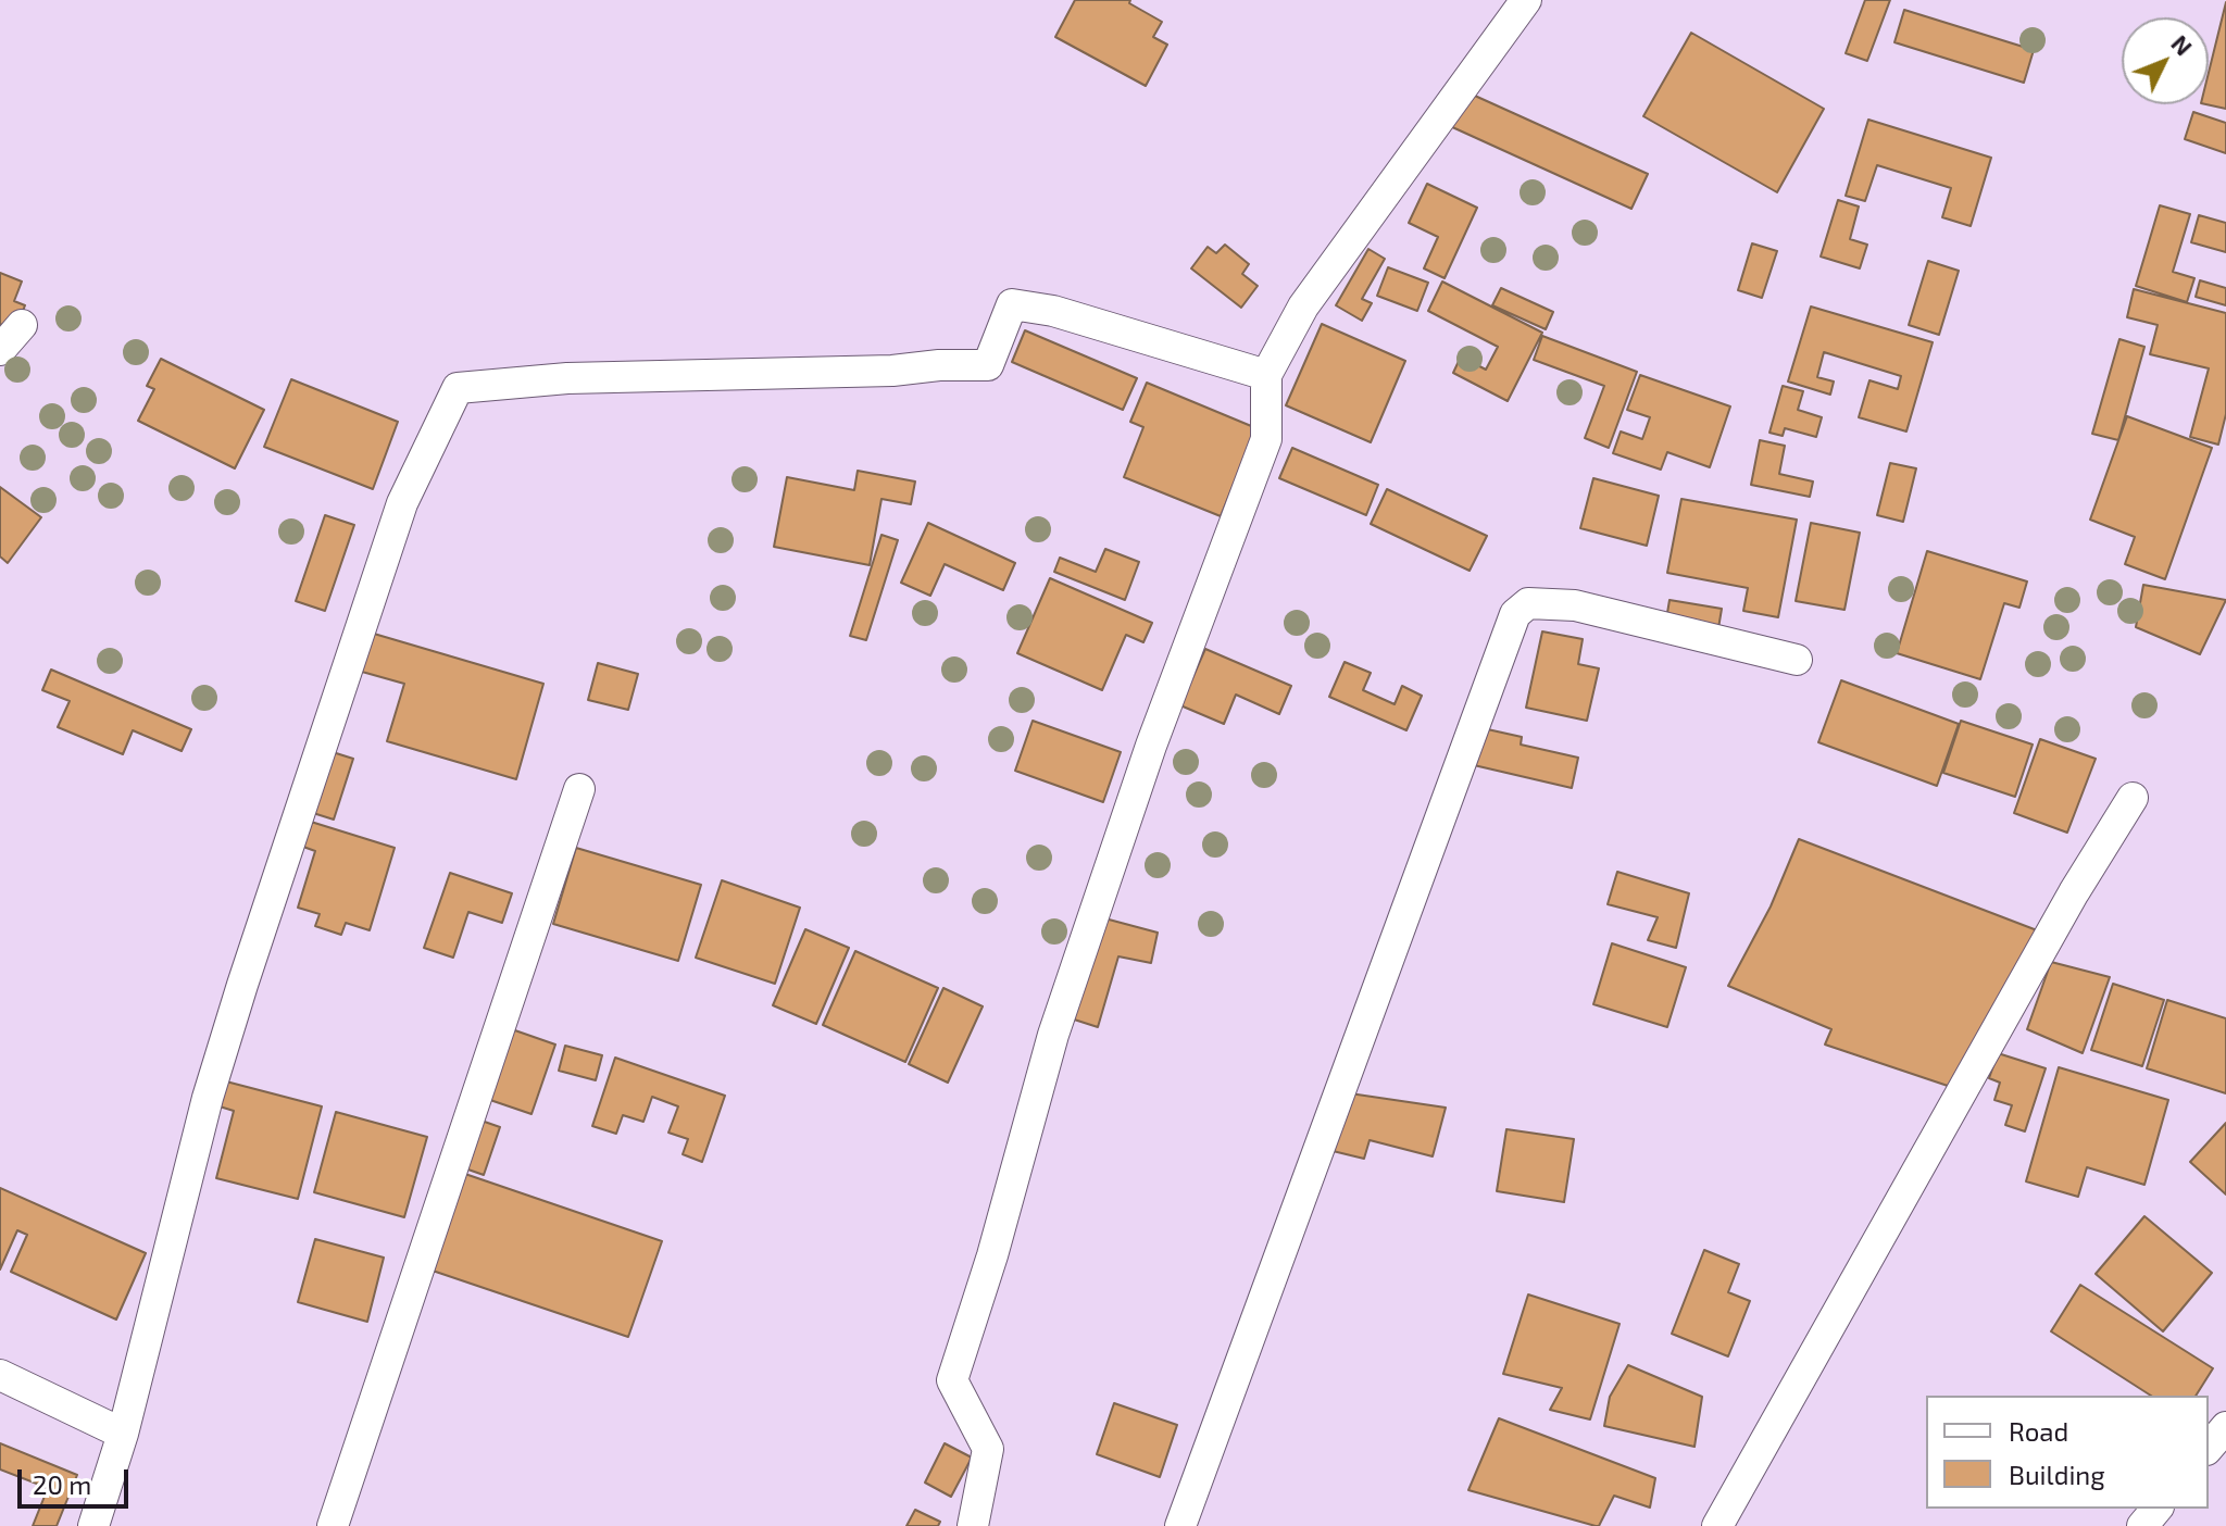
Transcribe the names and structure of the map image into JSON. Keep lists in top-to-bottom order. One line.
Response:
{"legend":["Road","Building"],"scale_bar":"20 m","north":"top right"}
